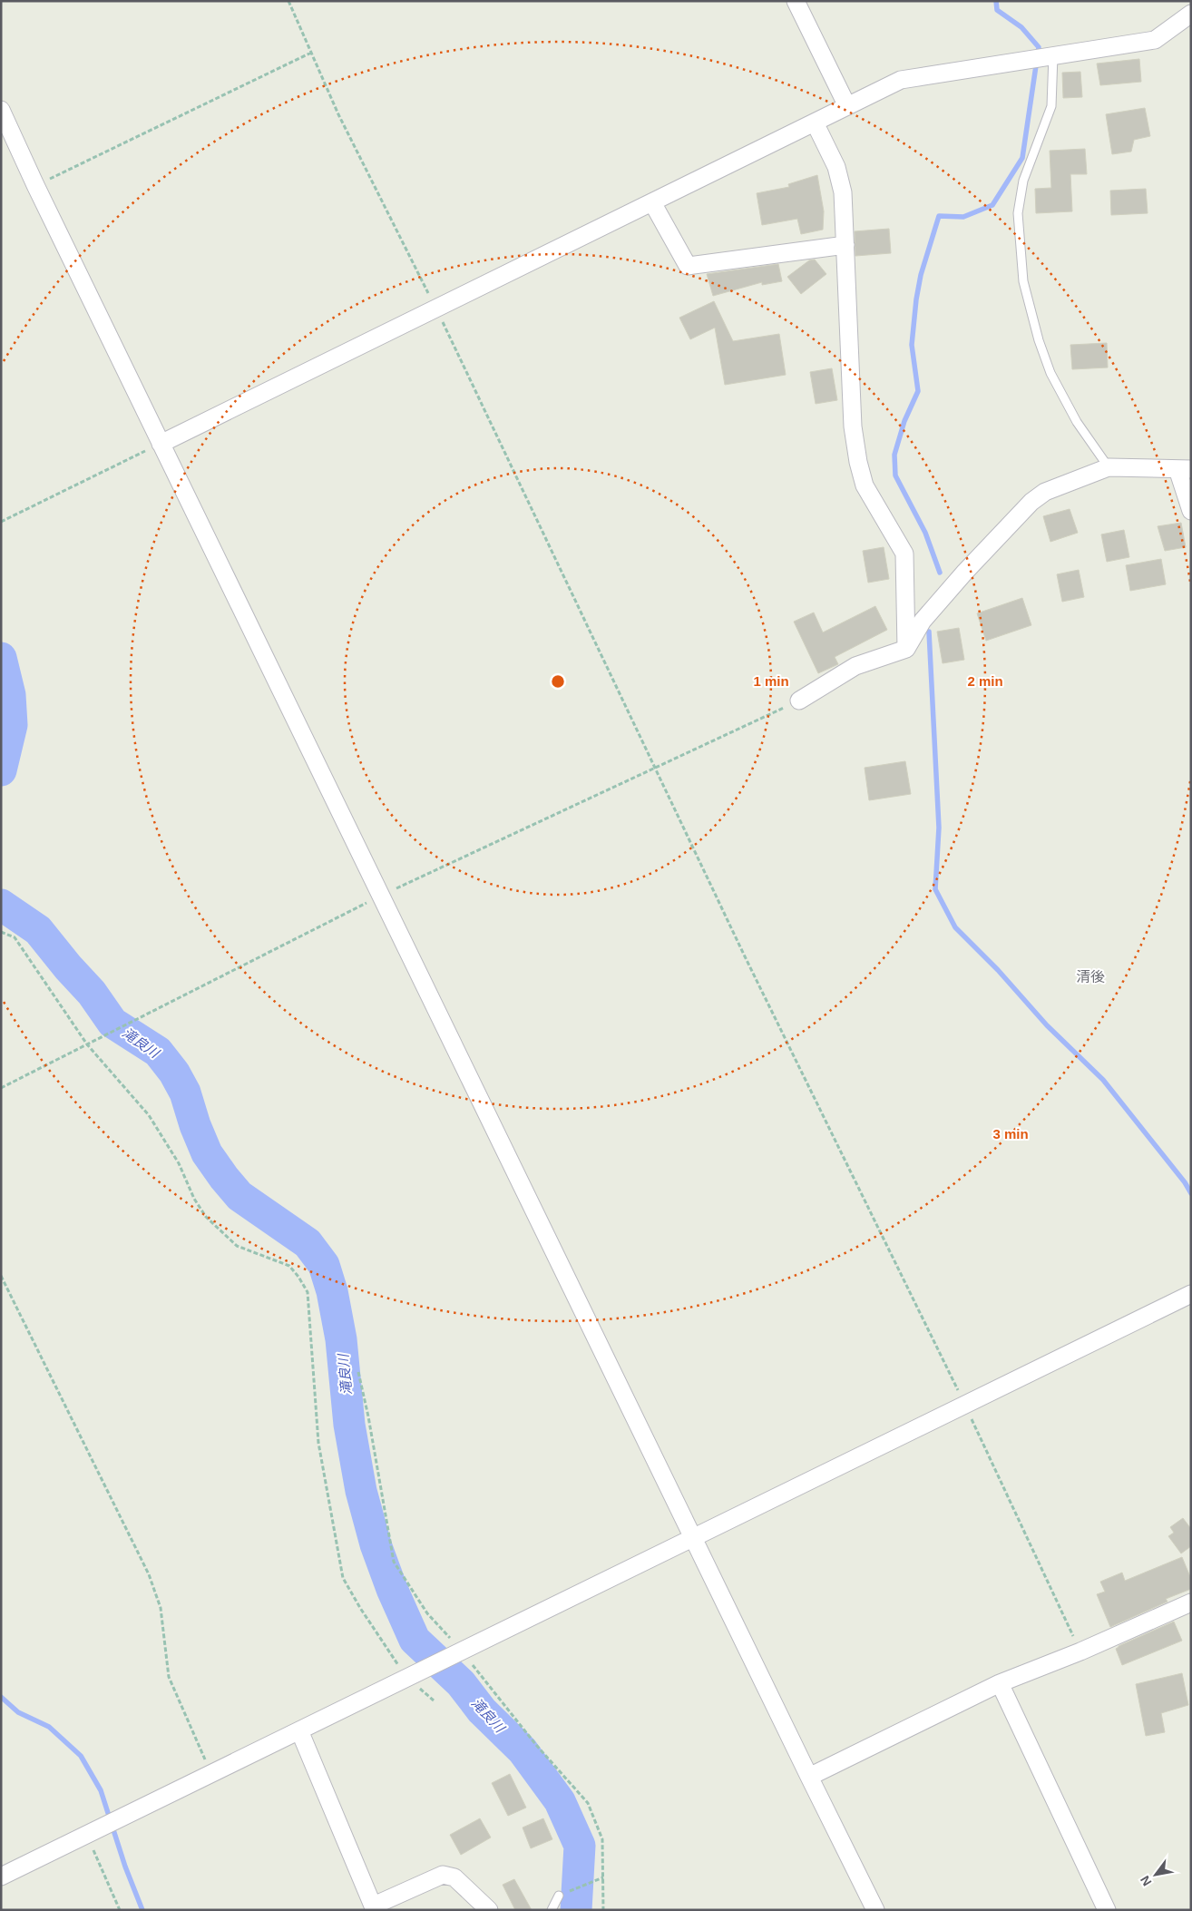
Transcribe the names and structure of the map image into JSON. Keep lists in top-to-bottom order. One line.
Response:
{"districts":["清後"],"water":["滝良川"],"north":"bottom left","rings":["1 min","2 min","3 min"]}
